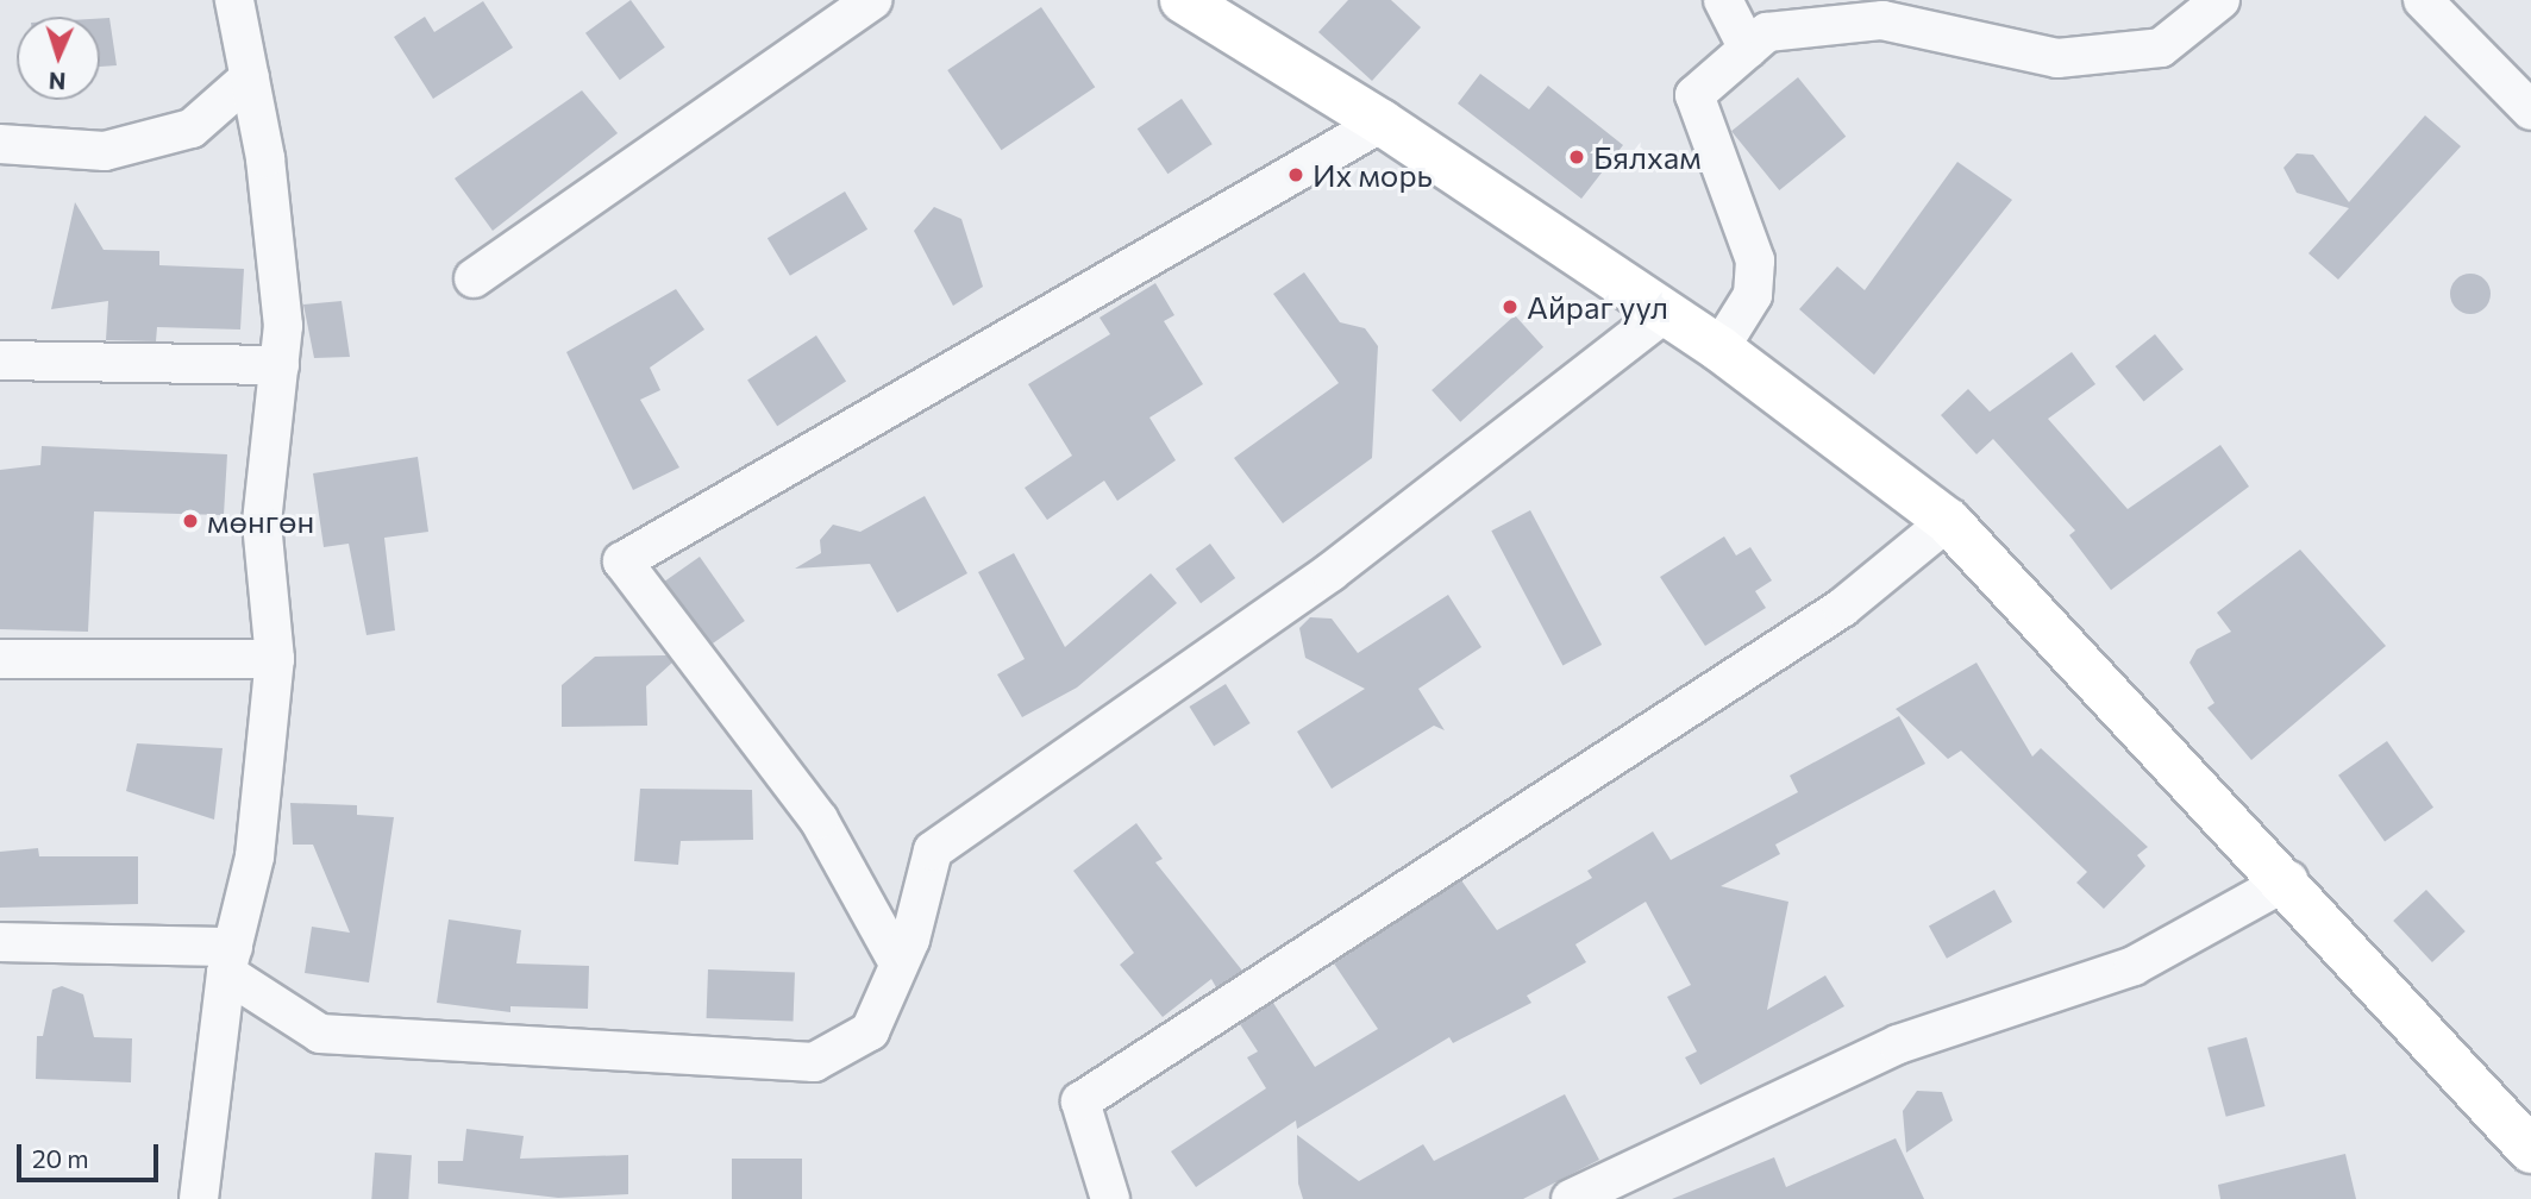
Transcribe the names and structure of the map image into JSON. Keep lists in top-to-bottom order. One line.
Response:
{"places":["Бялхам","Их морь","Айраг уул","мөнгөн"],"scale_bar":"20 m","north":"bottom"}
